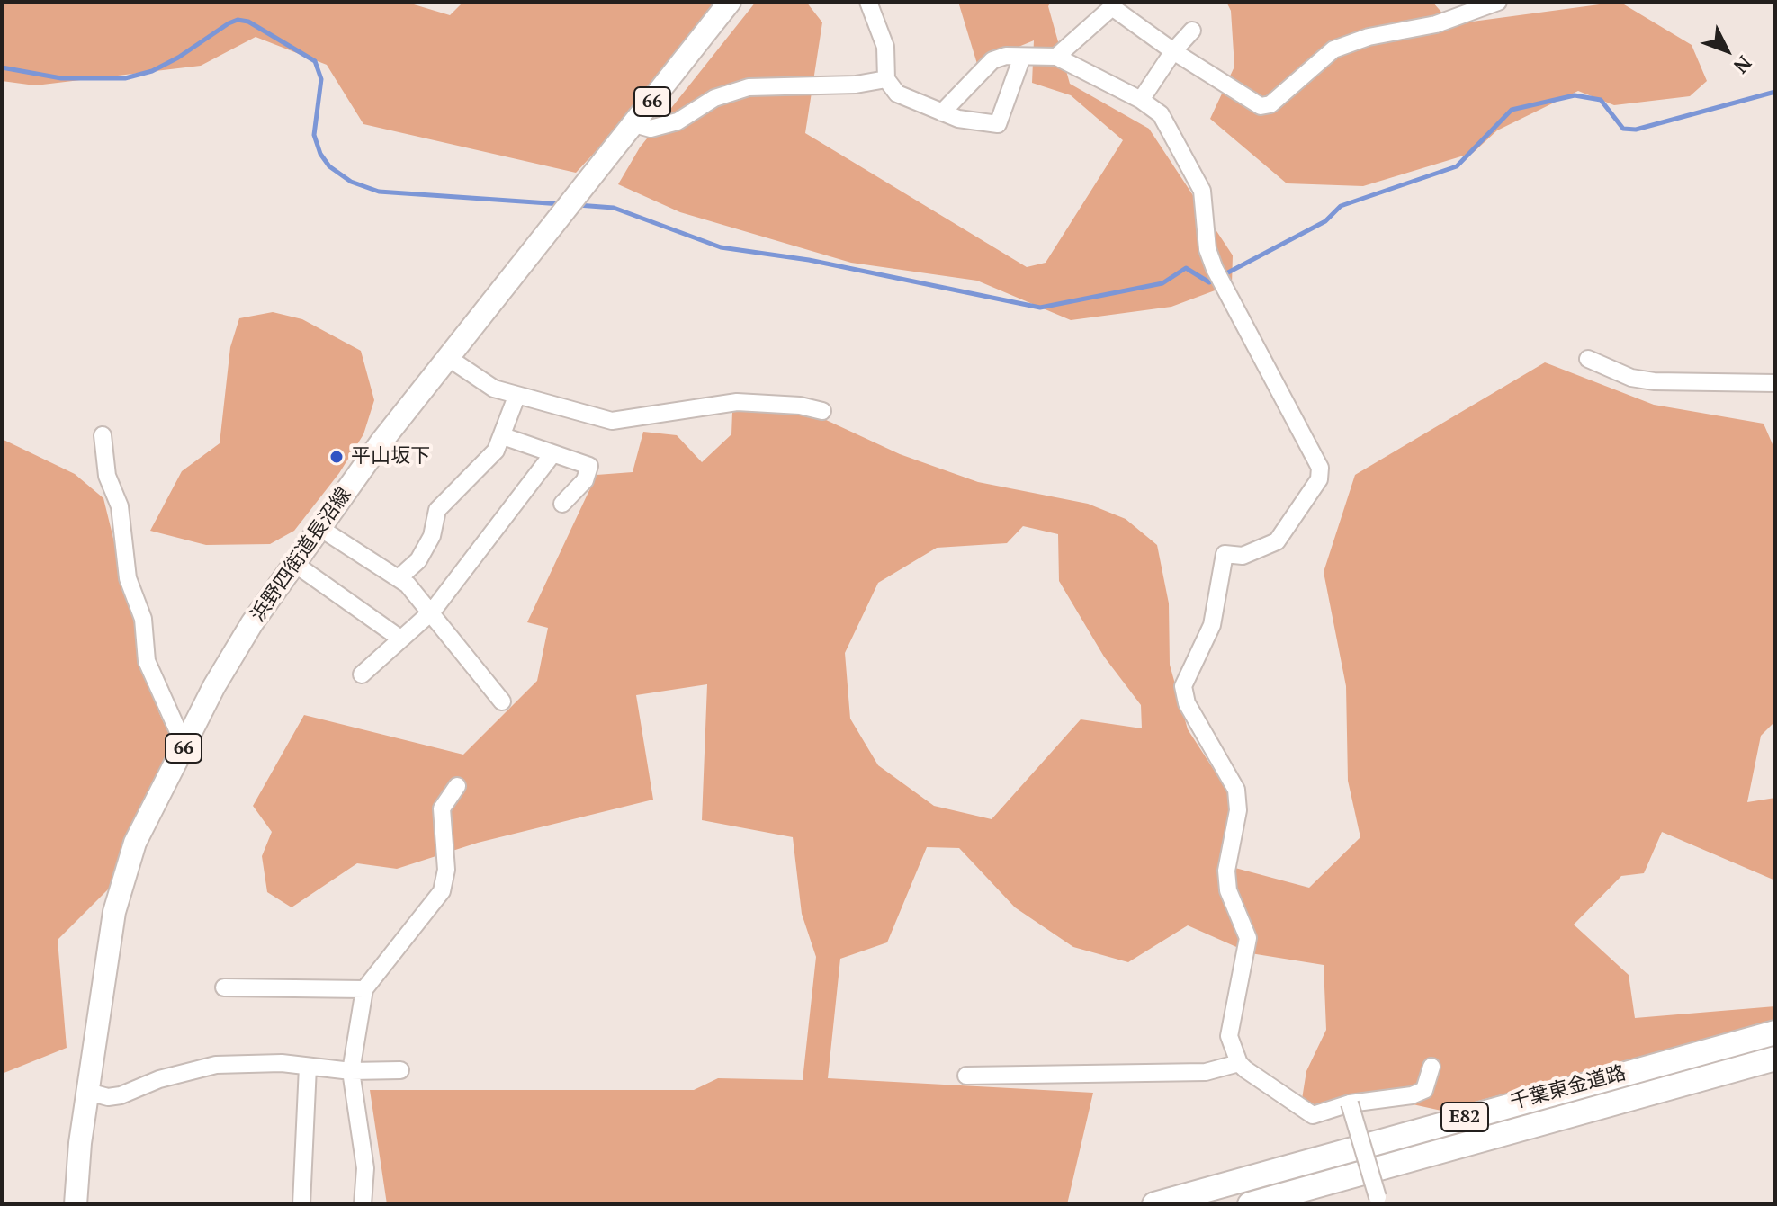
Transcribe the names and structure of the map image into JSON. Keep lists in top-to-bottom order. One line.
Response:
{"streets":{"highway":["千葉東金道路","E82"],"main road":["66","浜野四街道長沼線"]},"places":["平山坂下"],"north":"bottom right"}
